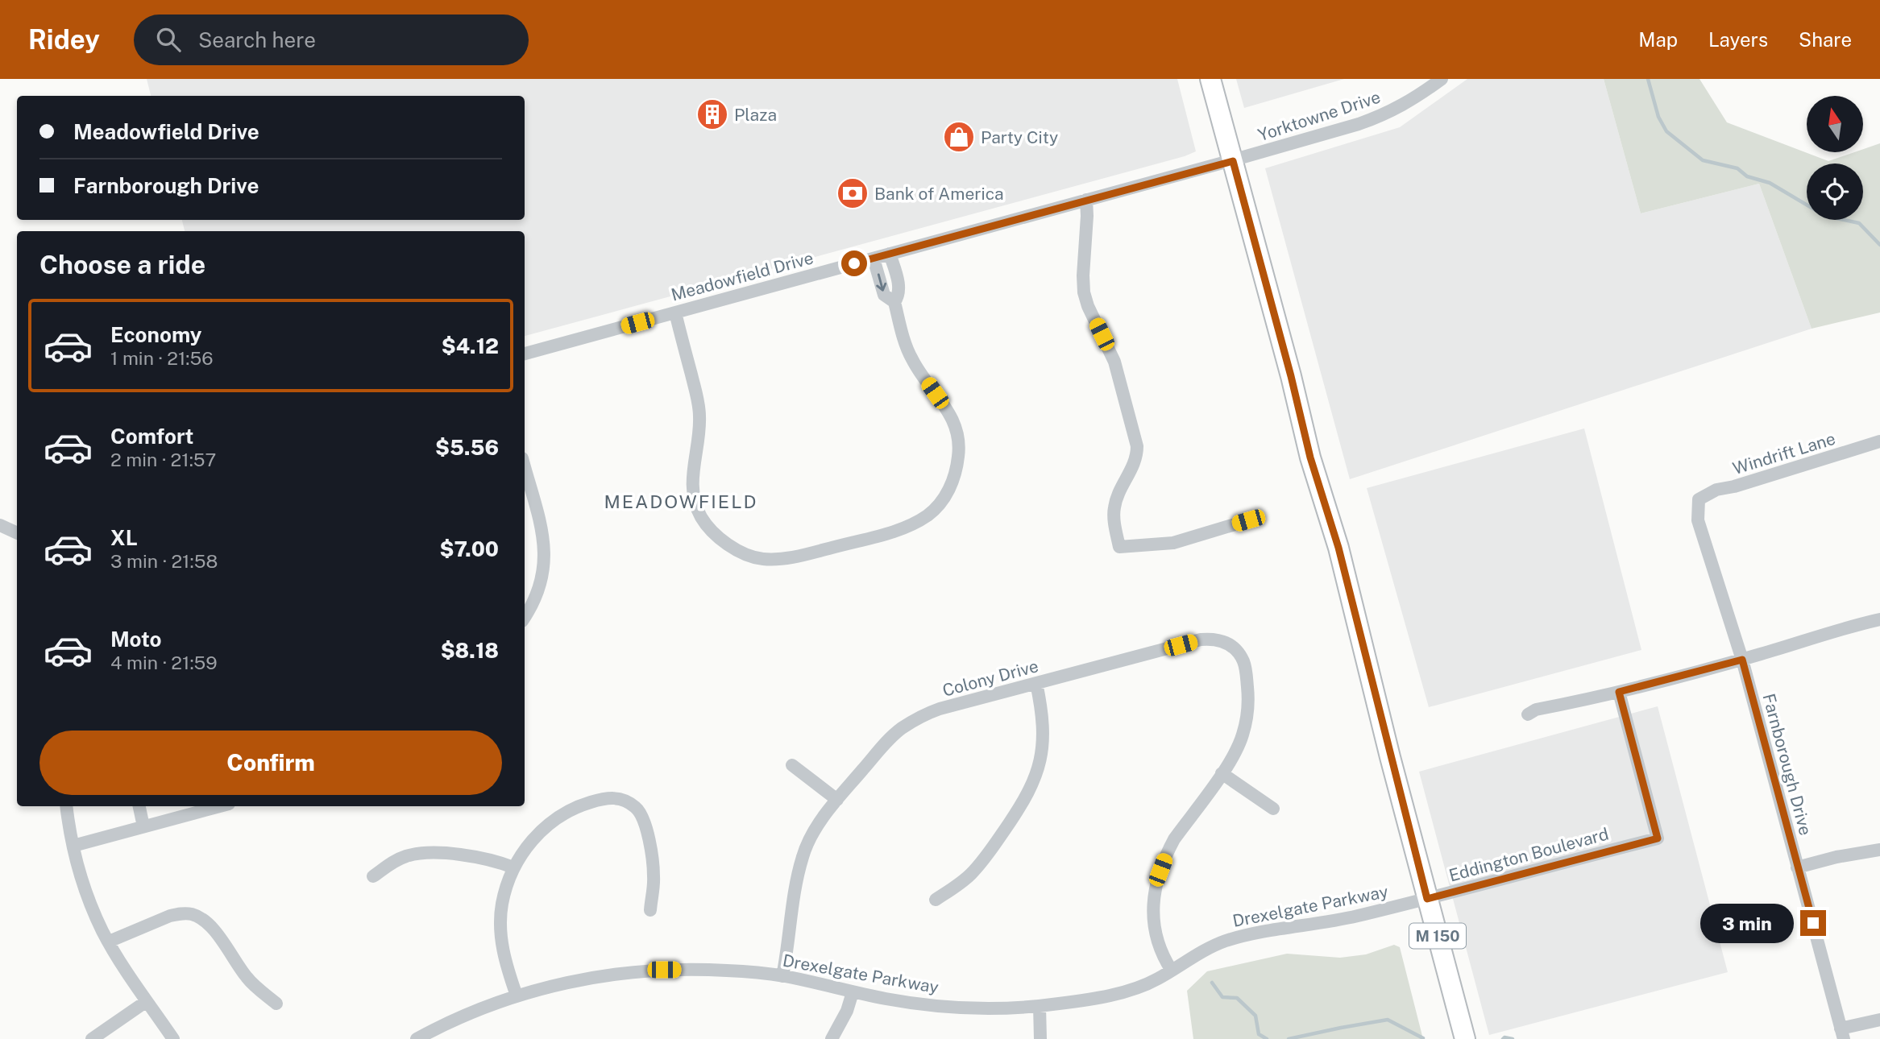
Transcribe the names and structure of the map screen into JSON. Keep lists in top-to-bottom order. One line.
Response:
{"streets":{"main road":["M 150"],"street":["Yorktowne Drive","Meadowfield Drive","Windrift Lane","Colony Drive","Farnborough Drive","Eddington Boulevard","Drexelgate Parkway"]},"crossings":[["Yorktowne Drive","Meadowfield Drive"],["Yorktowne Drive","M 150"],["Meadowfield Drive","M 150"],["Windrift Lane","Farnborough Drive"],["Colony Drive","Drexelgate Parkway"],["Eddington Boulevard","Drexelgate Parkway"],["Eddington Boulevard","M 150"],["Drexelgate Parkway","M 150"]],"districts":["MEADOWFIELD"],"places":{"building":["Plaza"],"shop":["Party City"],"bank":["Bank of America"]},"north":"top","page":{"header":"Ridey","search":"Search here","nav":["Map","Layers","Share"],"banner":["Meadowfield Drive","Farnborough Drive"],"heading":"Choose a ride","list":[{"name":"Economy","note":"1 min · 21:56","value":"$4.12"},{"name":"Comfort","note":"2 min · 21:57","value":"$5.56"},{"name":"XL","note":"3 min · 21:58","value":"$7.00"},{"name":"Moto","note":"4 min · 21:59","value":"$8.18"}],"buttons":"Confirm","bubble":"3 min"}}
